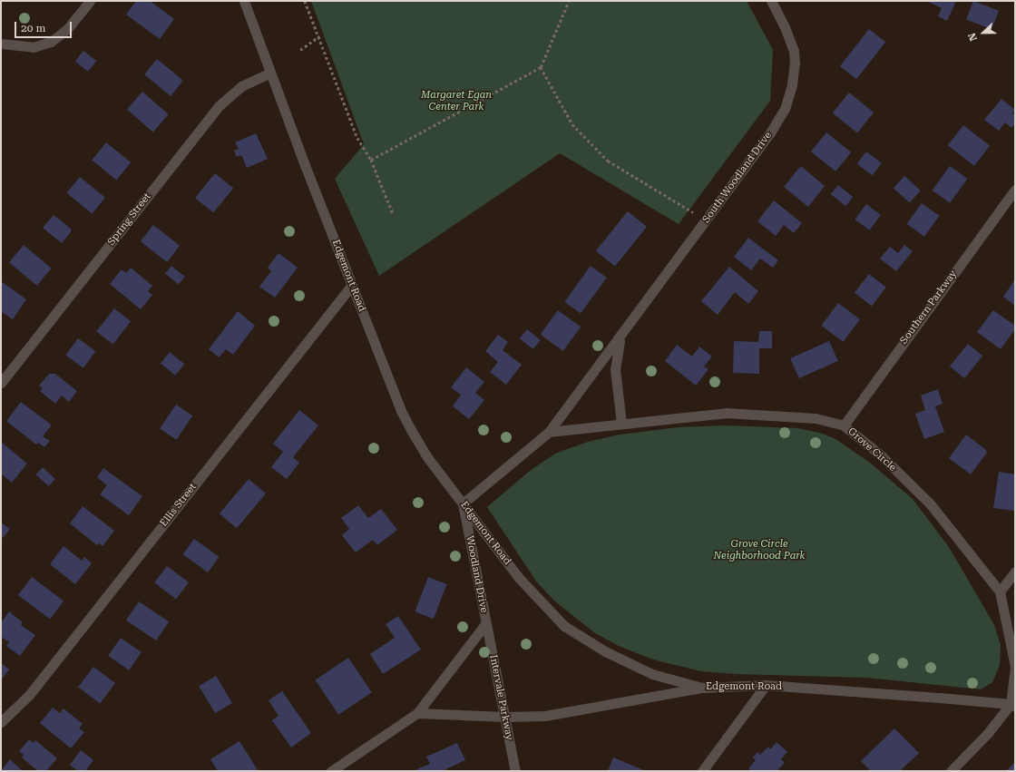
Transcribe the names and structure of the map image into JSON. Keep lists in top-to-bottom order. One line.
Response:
{"streets":{"street":["South Woodland Drive","Spring Street","Edgemont Road","Southern Parkway","Grove Circle","Ellis Street","Woodland Drive","Intervale Parkway"]},"crossings":[["South Woodland Drive","Grove Circle"],["Spring Street","Edgemont Road"],["Edgemont Road","Grove Circle"],["Edgemont Road","Ellis Street"],["Edgemont Road","Woodland Drive"],["Southern Parkway","Grove Circle"],["Woodland Drive","Intervale Parkway"]],"parks":["Margaret Egan Center Park","Grove Circle Neighborhood Park"],"scale_bar":"20 m","north":"left"}
